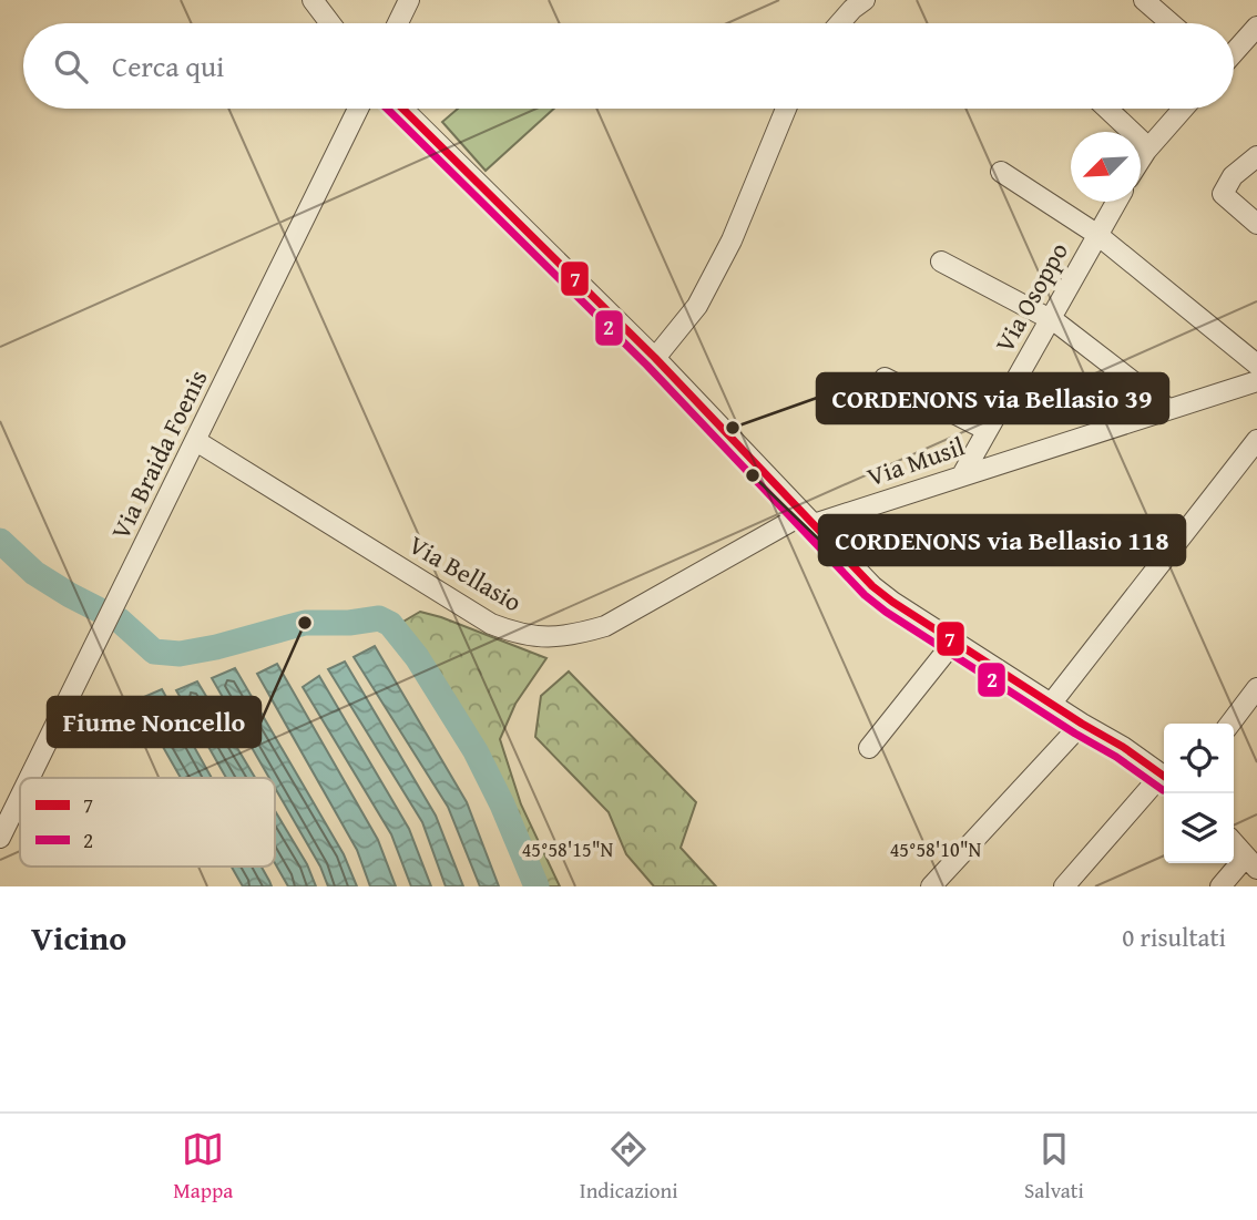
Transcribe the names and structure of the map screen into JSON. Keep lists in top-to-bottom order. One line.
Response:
{"streets":{"street":["Via Osoppo","Via Braida Foenis","Via Musil","Via Bellasio"]},"crossings":[["Via Osoppo","Via Musil"],["Via Braida Foenis","Via Bellasio"],["Via Musil","Via Bellasio"]],"places":["CORDENONS via Bellasio 39","CORDENONS via Bellasio 118","Fiume Noncello"],"lines":["transit line 7","transit line 2"],"legend":["7","2"],"north":"bottom left","page":{"search":"Cerca qui","heading":["Vicino","0 risultati"],"nav":["Mappa","Indicazioni","Salvati"]},"coordinates":["45°58'15\"N","45°58'10\"N"]}
